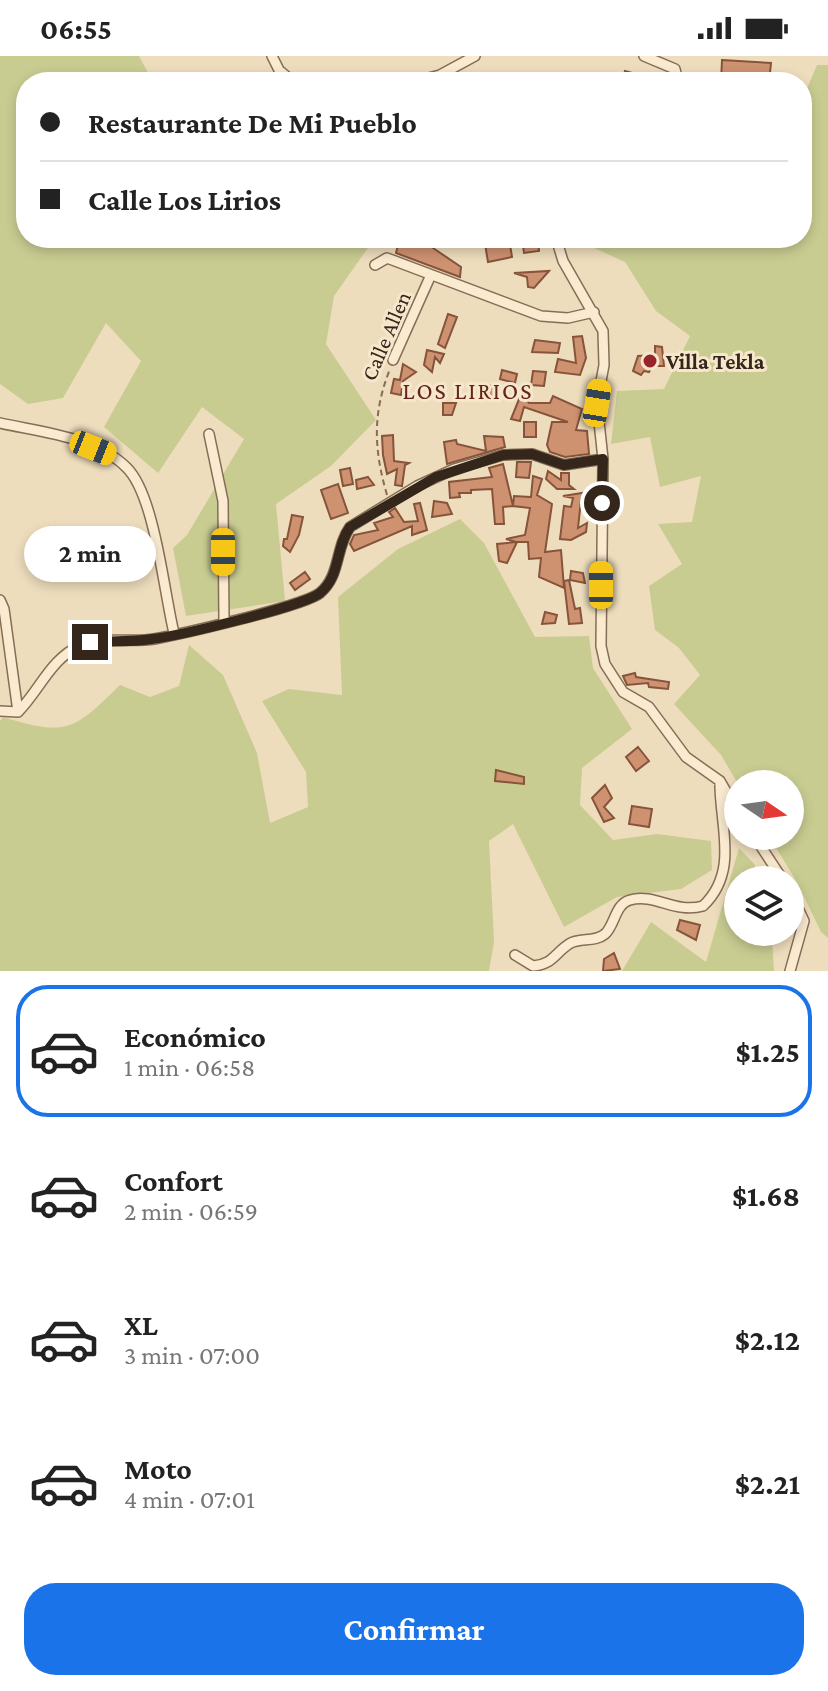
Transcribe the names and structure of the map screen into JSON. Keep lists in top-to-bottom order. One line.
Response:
{"streets":{"street":["Calle Allen"]},"districts":["LOS LIRIOS"],"places":["Villa Tekla"],"north":"right","page":{"status":"06:55","banner":["Restaurante De Mi Pueblo","Calle Los Lirios"],"bubble":"2 min","list":[{"name":"Económico","note":"1 min · 06:58","value":"$1.25"},{"name":"Confort","note":"2 min · 06:59","value":"$1.68"},{"name":"XL","note":"3 min · 07:00","value":"$2.12"},{"name":"Moto","note":"4 min · 07:01","value":"$2.21"}],"buttons":"Confirmar"}}
